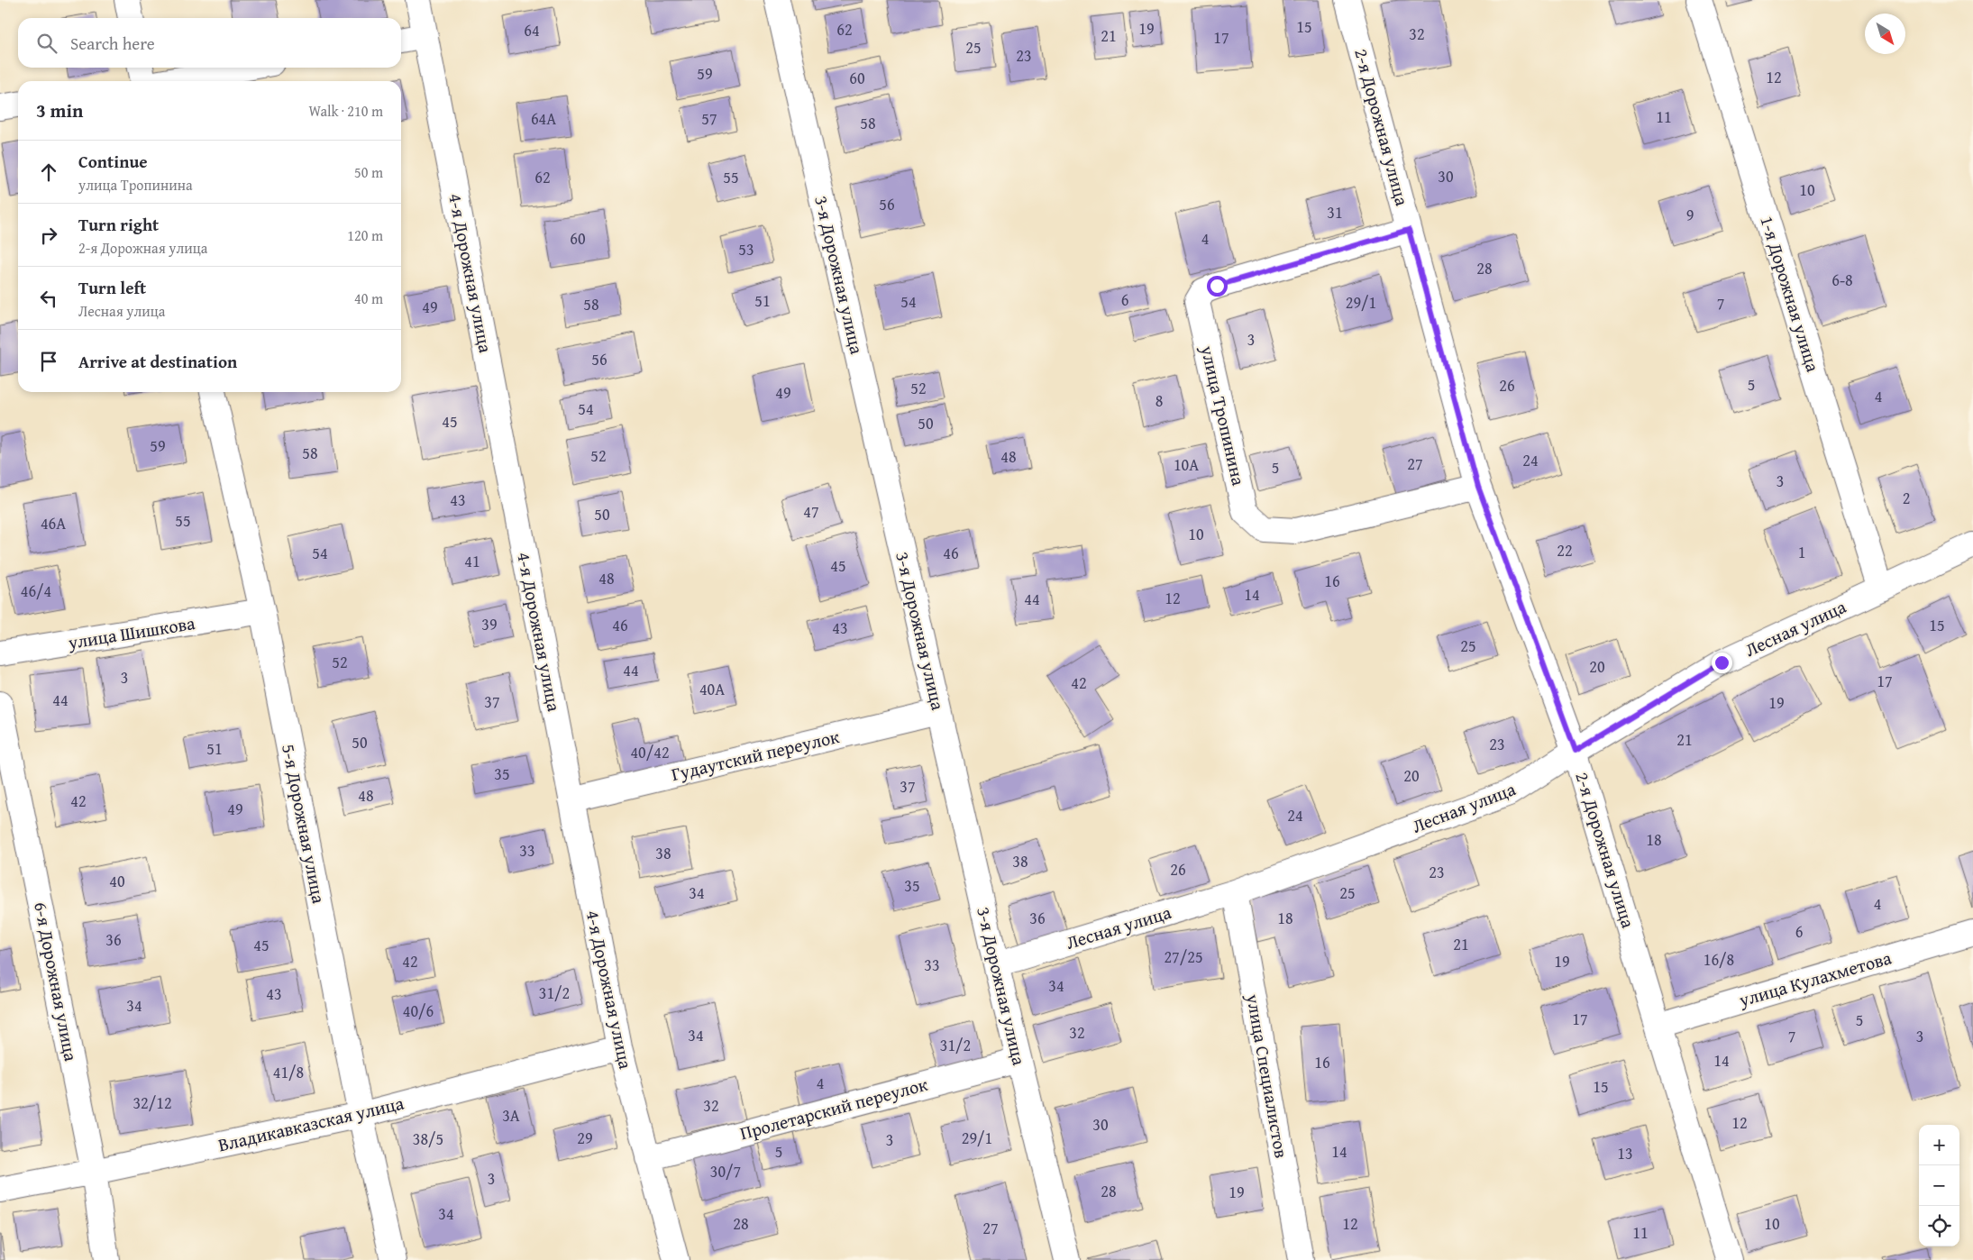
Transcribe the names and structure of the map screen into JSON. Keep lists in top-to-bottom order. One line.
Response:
{"streets":{"street":["2-я Дорожная улица","4-я Дорожная улица","3-я Дорожная улица","1-я Дорожная улица","улица Тропинина","Лесная улица","улица Шишкова","Гудаутский переулок","5-я Дорожная улица","улица Кулахметова","6-я Дорожная улица","улица Специалистов","Пролетарский переулок","Владикавказская улица"]},"crossings":[["2-я Дорожная улица","улица Тропинина"],["2-я Дорожная улица","Лесная улица"],["2-я Дорожная улица","улица Кулахметова"],["4-я Дорожная улица","Гудаутский переулок"],["4-я Дорожная улица","Пролетарский переулок"],["4-я Дорожная улица","Владикавказская улица"],["3-я Дорожная улица","Лесная улица"],["3-я Дорожная улица","Гудаутский переулок"],["3-я Дорожная улица","Пролетарский переулок"],["1-я Дорожная улица","Лесная улица"],["Лесная улица","улица Специалистов"],["улица Шишкова","5-я Дорожная улица"],["5-я Дорожная улица","Владикавказская улица"],["6-я Дорожная улица","Владикавказская улица"]],"house_numbers":["15","19","62","64","32","21","17","25","23","59","12","60","11","64А","57","58","30","62","55","10","56","31","9","60","4","53","28","6-8","6","51","54","29/1","7","58","49","3","56","5","26","52","49","4","8","54","45","50","59","58","52","48","24","27","10А","5","3","2","43","47","50","55","46А","10","22","1","54","46","41","45","48","16","46/4","14","12","44","39","46","15","43","25","52","20","44","3","17","42","40А","44","37","19","21","50","23","51","40/42","35","20","37","48","42","49","24","18","33","38","38","26","23","40","35","34","25","4","36","18","6","36","21","45","27/25","16/8","42","19","33","34","31/2","43","34","40/6","17","5","32","34","7","3","31/2","14","16","41/8","4","15","32/12","32","3А","12","30","29","29/1","38/5","3","5","14","13","30/7","3","28","19","34","28","12","10","27","11"],"north":"bottom right","page":{"search":"Search here","heading":["3 min","Walk · 210 m"],"list":[["Continue","улица Тропинина","50 m"],["Turn right","2-я Дорожная улица","120 m"],["Turn left","Лесная улица","40 m"],"Arrive at destination"],"map_buttons":["+","−"]}}
